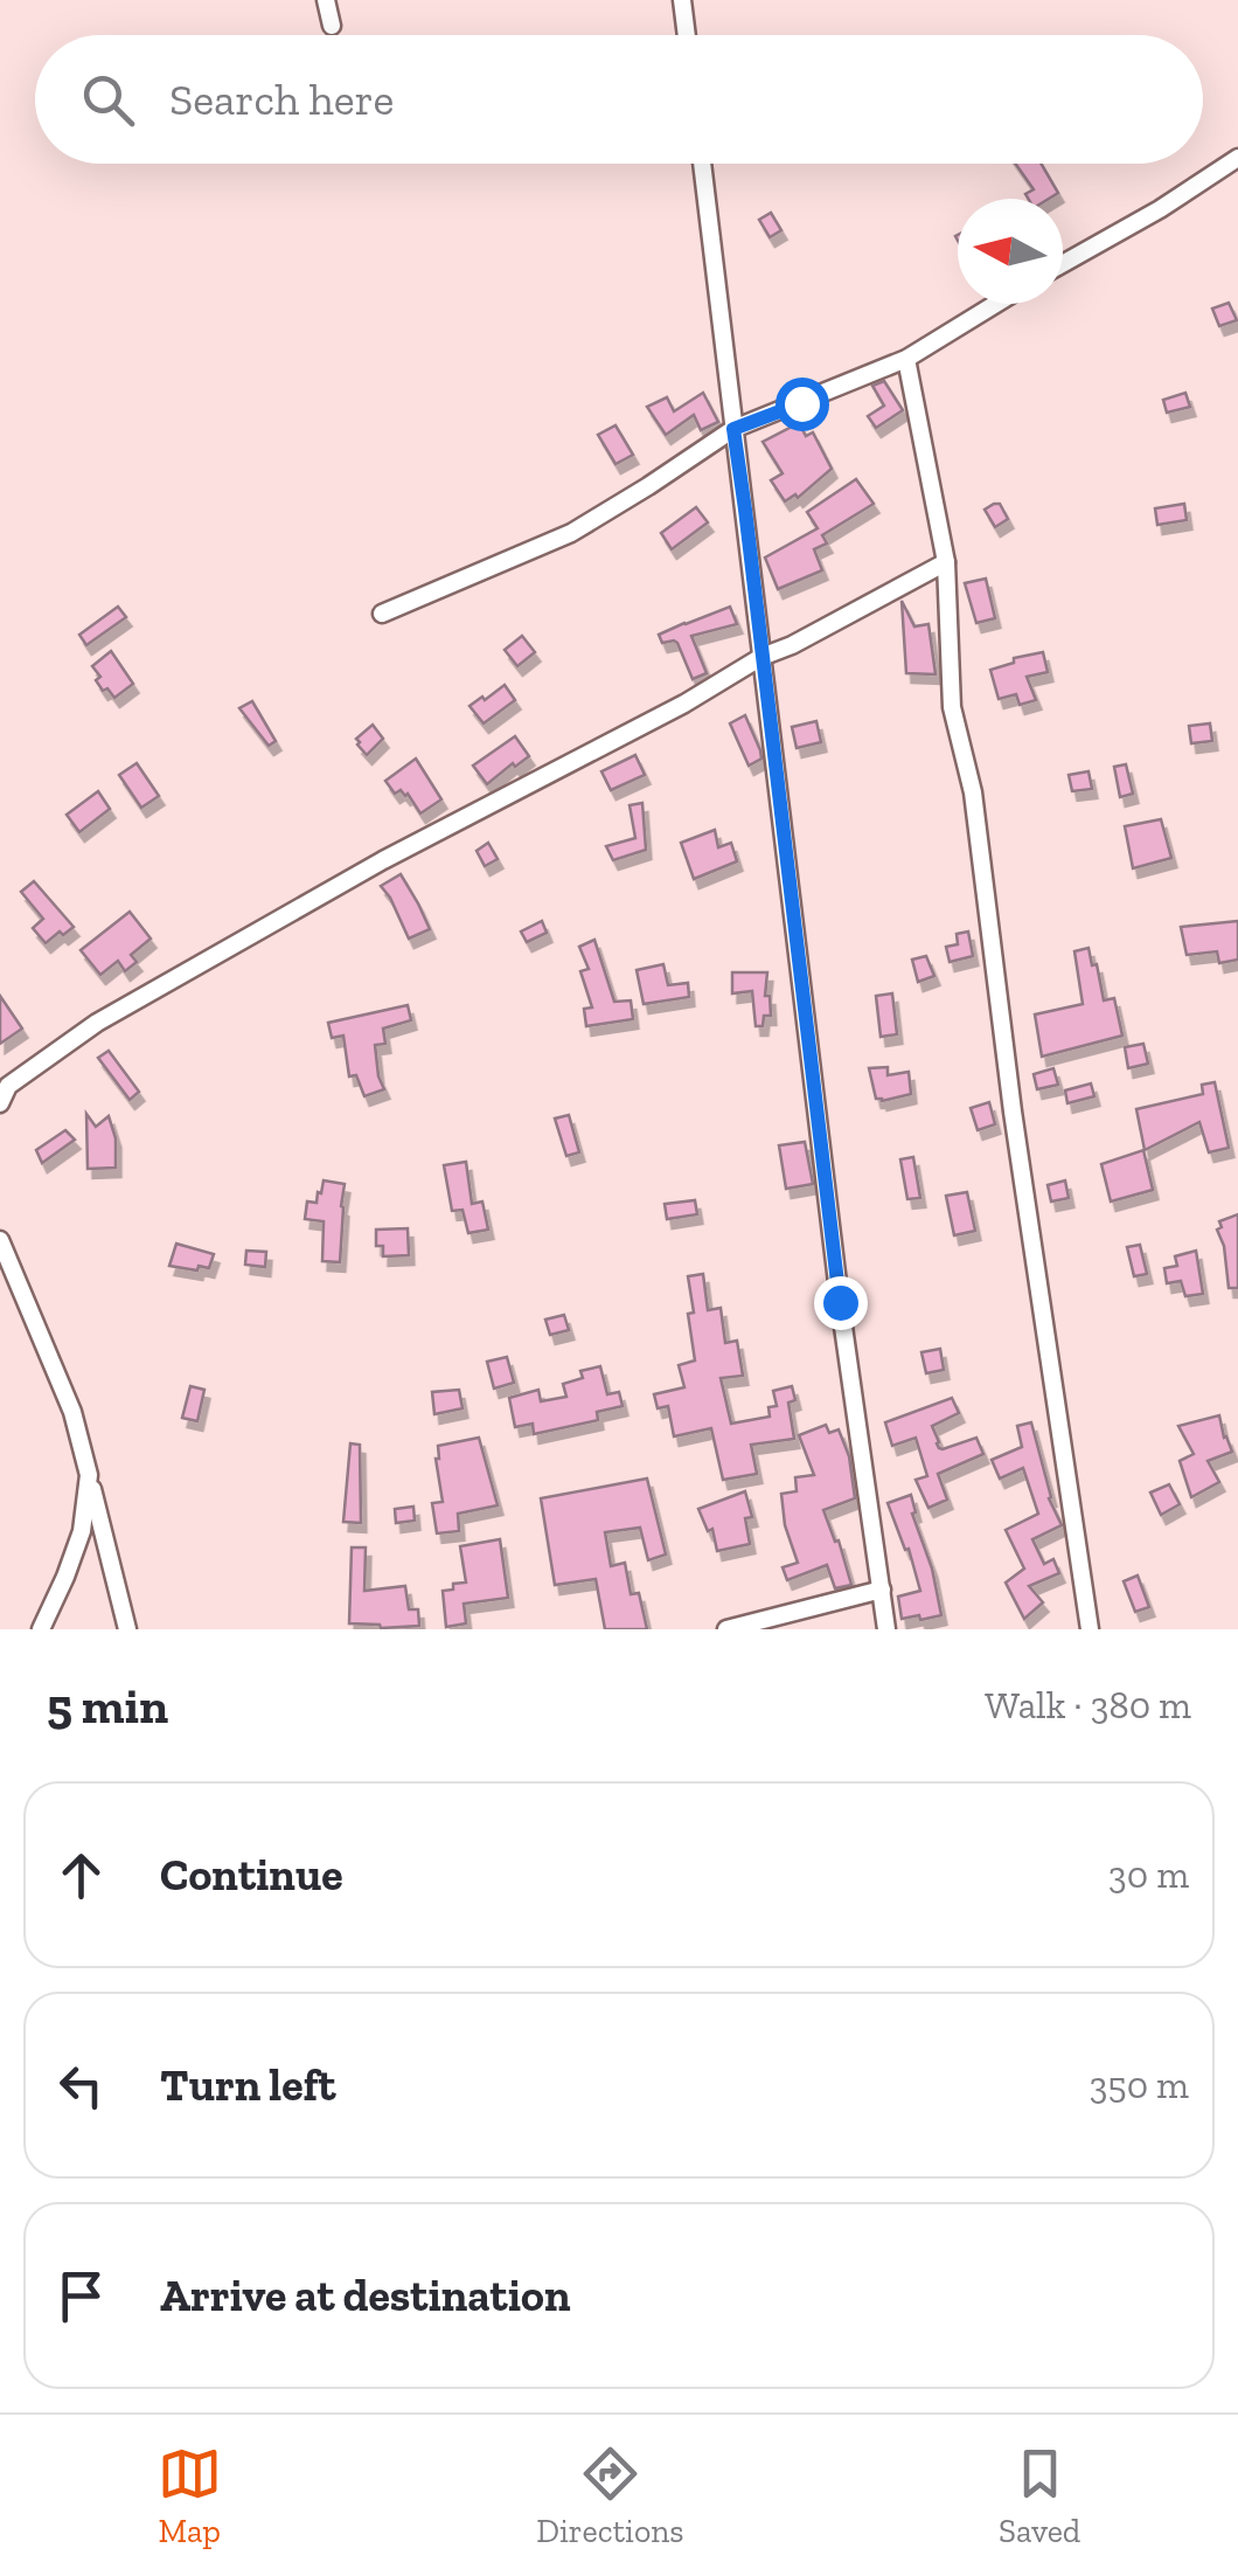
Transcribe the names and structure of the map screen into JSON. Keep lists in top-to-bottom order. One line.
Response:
{"north":"left","page":{"search":"Search here","heading":["5 min","Walk · 380 m"],"list":[["Continue","30 m"],["Turn left","350 m"],"Arrive at destination"],"nav":["Map","Directions","Saved"]}}
